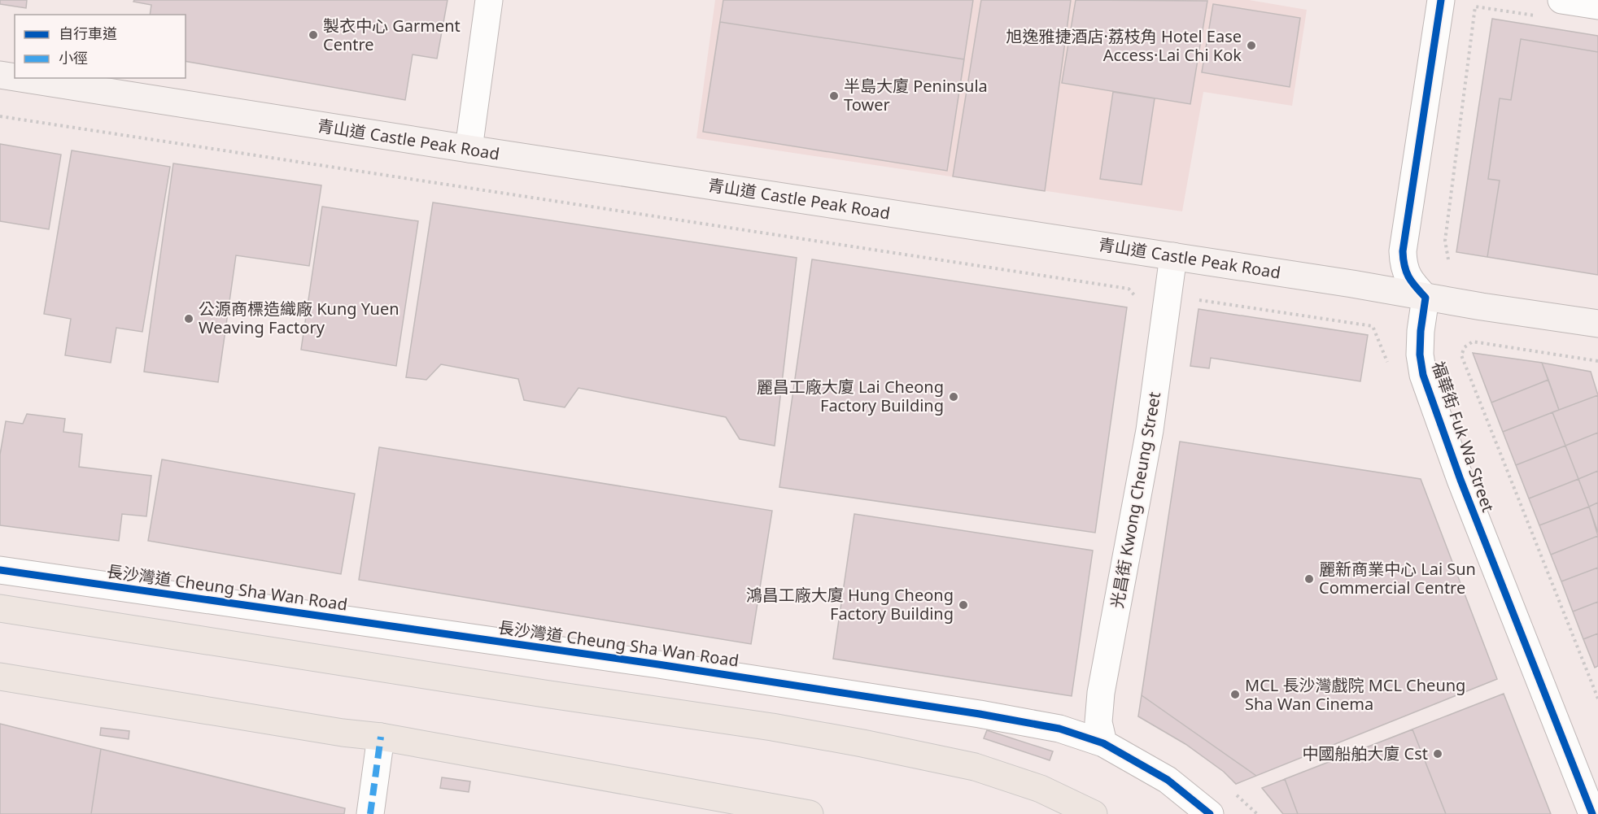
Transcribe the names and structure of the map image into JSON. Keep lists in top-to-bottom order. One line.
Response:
{"streets":{"main road":["青山道 Castle Peak Road"],"street":["福華街 Fuk Wa Street","光昌街 Kwong Cheung Street","長沙灣道 Cheung Sha Wan Road"]},"crossings":[["青山道 Castle Peak Road","福華街 Fuk Wa Street"],["青山道 Castle Peak Road","光昌街 Kwong Cheung Street"],["光昌街 Kwong Cheung Street","長沙灣道 Cheung Sha Wan Road"]],"places":["製衣中心 Garment Centre","旭逸雅捷酒店·荔枝角 Hotel Ease Access·Lai Chi Kok","半島大廈 Peninsula Tower","公源商標造織廠 Kung Yuen Weaving Factory","麗昌工廠大廈 Lai Cheong Factory Building","麗新商業中心 Lai Sun Commercial Centre","鴻昌工廠大廈 Hung Cheong Factory Building","MCL 長沙灣戲院 MCL Cheung Sha Wan Cinema","中國船舶大廈 Cst"],"legend":["自行車道","小徑"]}
